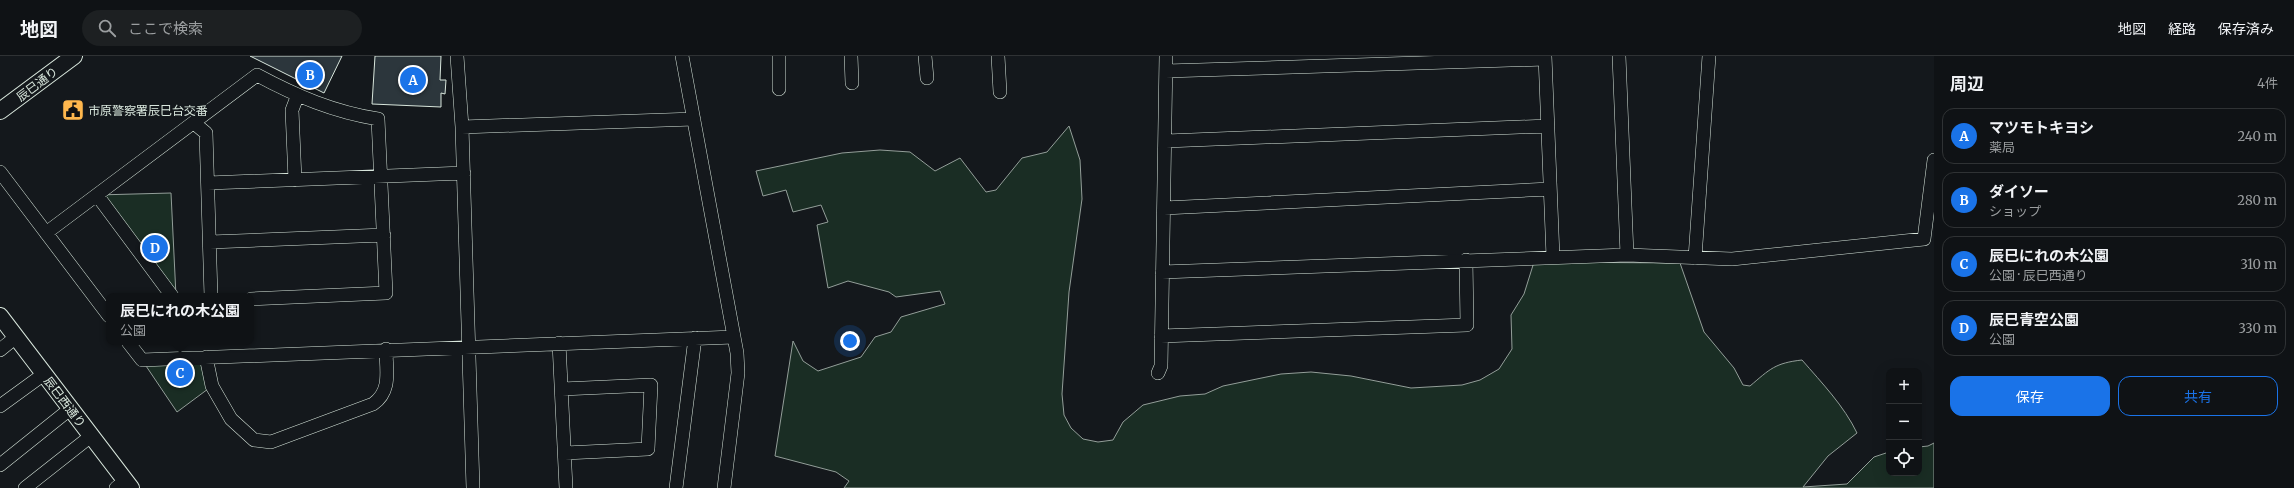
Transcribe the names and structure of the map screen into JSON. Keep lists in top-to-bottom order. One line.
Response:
{"streets":{"street":["辰巳通り","辰巳西通り"]},"places":{"public building":["市原警察署辰巳台交番"]},"page":{"header":"地図","search":"ここで検索","nav":["地図","経路","保存済み"],"heading":["周辺","4件"],"pins":["B","A","D","C"],"list":[{"mark":"A","name":"マツモトキヨシ","note":"薬局","value":"240 m"},{"mark":"B","name":"ダイソー","note":"ショップ","value":"280 m"},{"mark":"C","name":"辰巳にれの木公園","note":"公園 · 辰巳西通り","value":"310 m"},{"mark":"D","name":"辰巳青空公園","note":"公園","value":"330 m"}],"popup":["辰巳にれの木公園","公園"],"buttons":["保存","共有"],"map_buttons":["+","−"]}}
